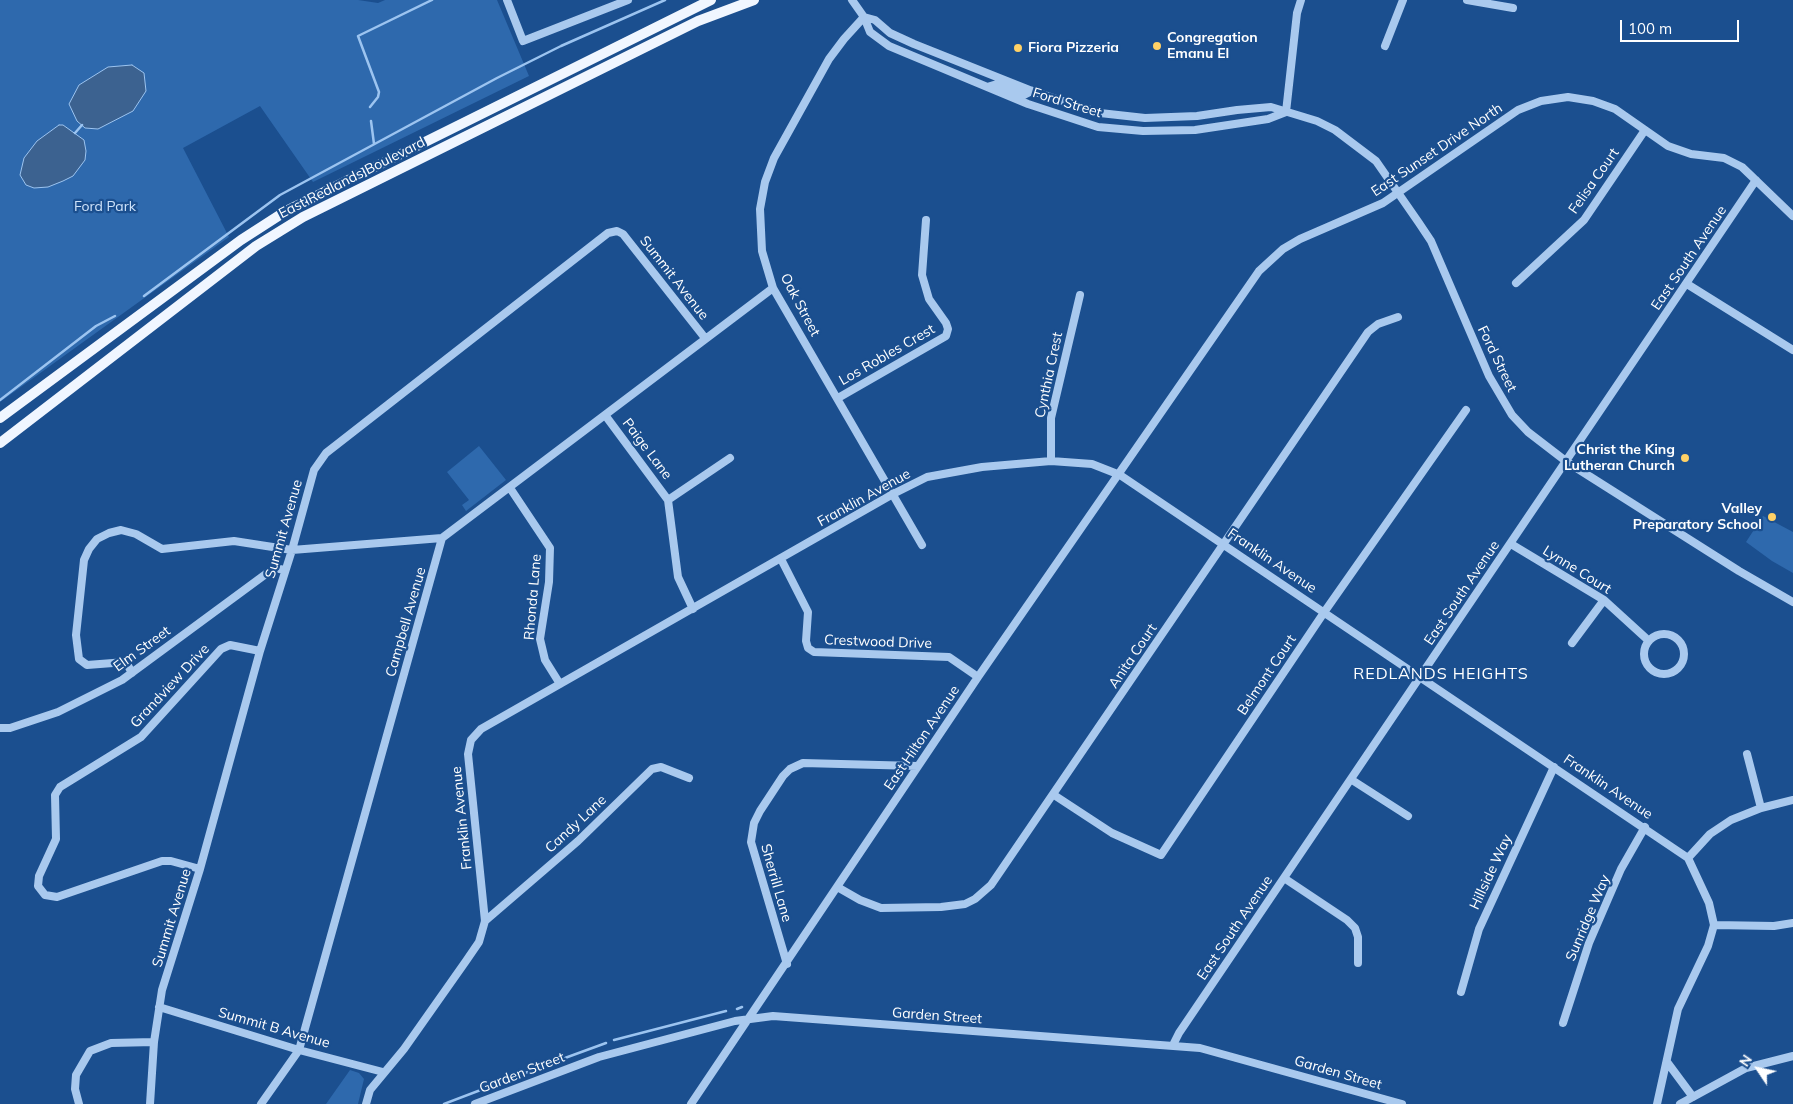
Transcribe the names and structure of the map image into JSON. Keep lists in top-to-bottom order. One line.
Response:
{"streets":{"main road":["East Redlands Boulevard"],"street":["Ford Street","East Sunset Drive North","Felisa Court","East South Avenue","Summit Avenue","Oak Street","Los Robles Crest","Cynthia Crest","Paige Lane","Franklin Avenue","Lynne Court","Rhonda Lane","Campbell Avenue","Crestwood Drive","Elm Street","Anita Court","Belmont Court","Grandview Drive","East Hilton Avenue","Candy Lane","Hillside Way","Sherrill Lane","Sunridge Way","Garden Street","Summit B Avenue"]},"crossings":[["Ford Street","East Sunset Drive North"],["Ford Street","East South Avenue"],["Ford Street","Oak Street"],["East Sunset Drive North","Felisa Court"],["East Sunset Drive North","East South Avenue"],["East Sunset Drive North","Franklin Avenue"],["East Sunset Drive North","East Hilton Avenue"],["East South Avenue","Franklin Avenue"],["East South Avenue","Lynne Court"],["East South Avenue","Garden Street"],["Summit Avenue","Elm Street"],["Summit Avenue","Grandview Drive"],["Summit Avenue","Summit B Avenue"],["Oak Street","Los Robles Crest"],["Oak Street","Franklin Avenue"],["Cynthia Crest","Franklin Avenue"],["Paige Lane","Franklin Avenue"],["Franklin Avenue","Rhonda Lane"],["Franklin Avenue","Crestwood Drive"],["Franklin Avenue","Anita Court"],["Franklin Avenue","Belmont Court"],["Franklin Avenue","East Hilton Avenue"],["Franklin Avenue","Candy Lane"],["Franklin Avenue","Hillside Way"],["Franklin Avenue","Sunridge Way"],["Franklin Avenue","Summit B Avenue"],["Campbell Avenue","Summit B Avenue"],["Crestwood Drive","East Hilton Avenue"],["Anita Court","Belmont Court"],["Anita Court","East Hilton Avenue"],["East Hilton Avenue","Sherrill Lane"],["East Hilton Avenue","Garden Street"]],"districts":["REDLANDS HEIGHTS"],"parks":["Ford Park"],"places":["Congregation Emanu El","Fiora Pizzeria","Christ the King Lutheran Church","Valley Preparatory School"],"scale_bar":"100 m","north":"top left"}
